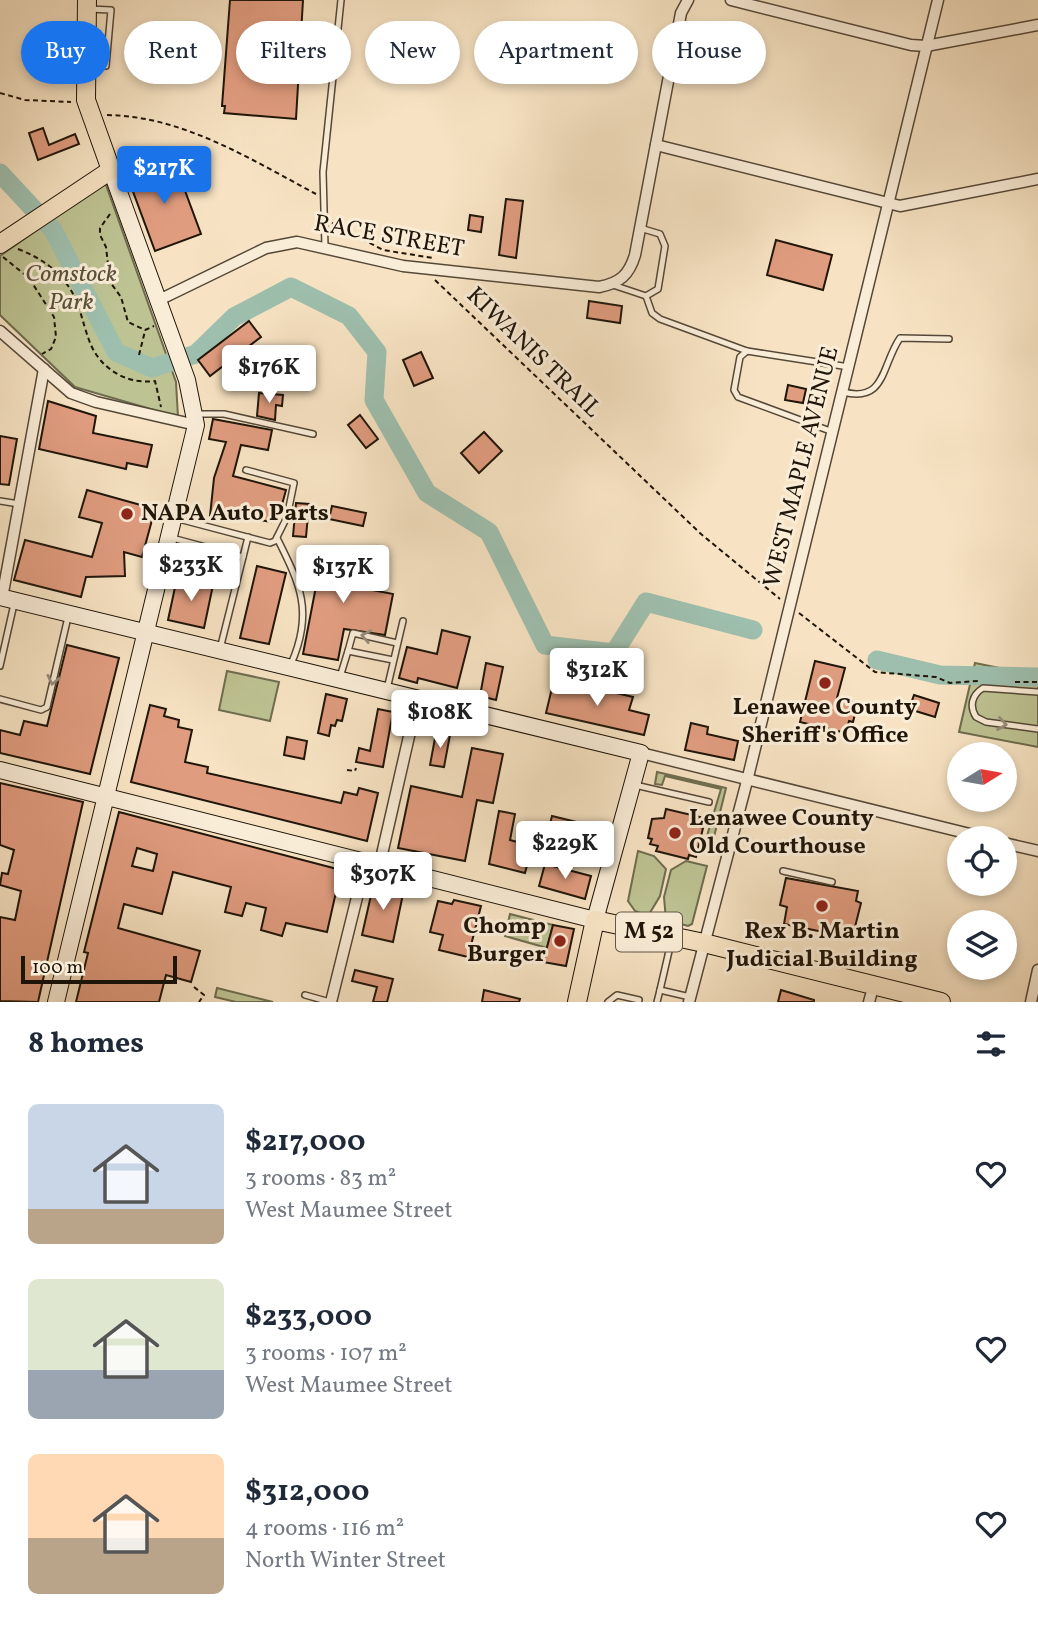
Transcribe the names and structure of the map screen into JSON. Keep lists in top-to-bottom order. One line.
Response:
{"streets":{"main road":["M 52"],"street":["RACE STREET","WEST MAPLE AVENUE"],"path":["KIWANIS TRAIL"]},"crossings":[["RACE STREET","KIWANIS TRAIL"],["KIWANIS TRAIL","WEST MAPLE AVENUE"],["WEST MAPLE AVENUE","M 52"]],"parks":["Comstock Park"],"places":["NAPA Auto Parts","Lenawee County Sheriff's Office","Lenawee County Old Courthouse","Rex B. Martin Judicial Building","Chomp Burger"],"scale_bar":"100 m","north":"right","page":{"chip":["Buy","Rent","Filters","New","Apartment","House"],"price":["$217K","$176K","$233K","$137K","$312K","$108K","$229K","$307K"],"scale":"100 m","heading":"8 homes","list":[{"name":"$217,000","note":"3 rooms · 83 m² · West Maumee Street"},{"name":"$233,000","note":"3 rooms · 107 m² · West Maumee Street"},{"name":"$312,000","note":"4 rooms · 116 m² · North Winter Street"}]}}
